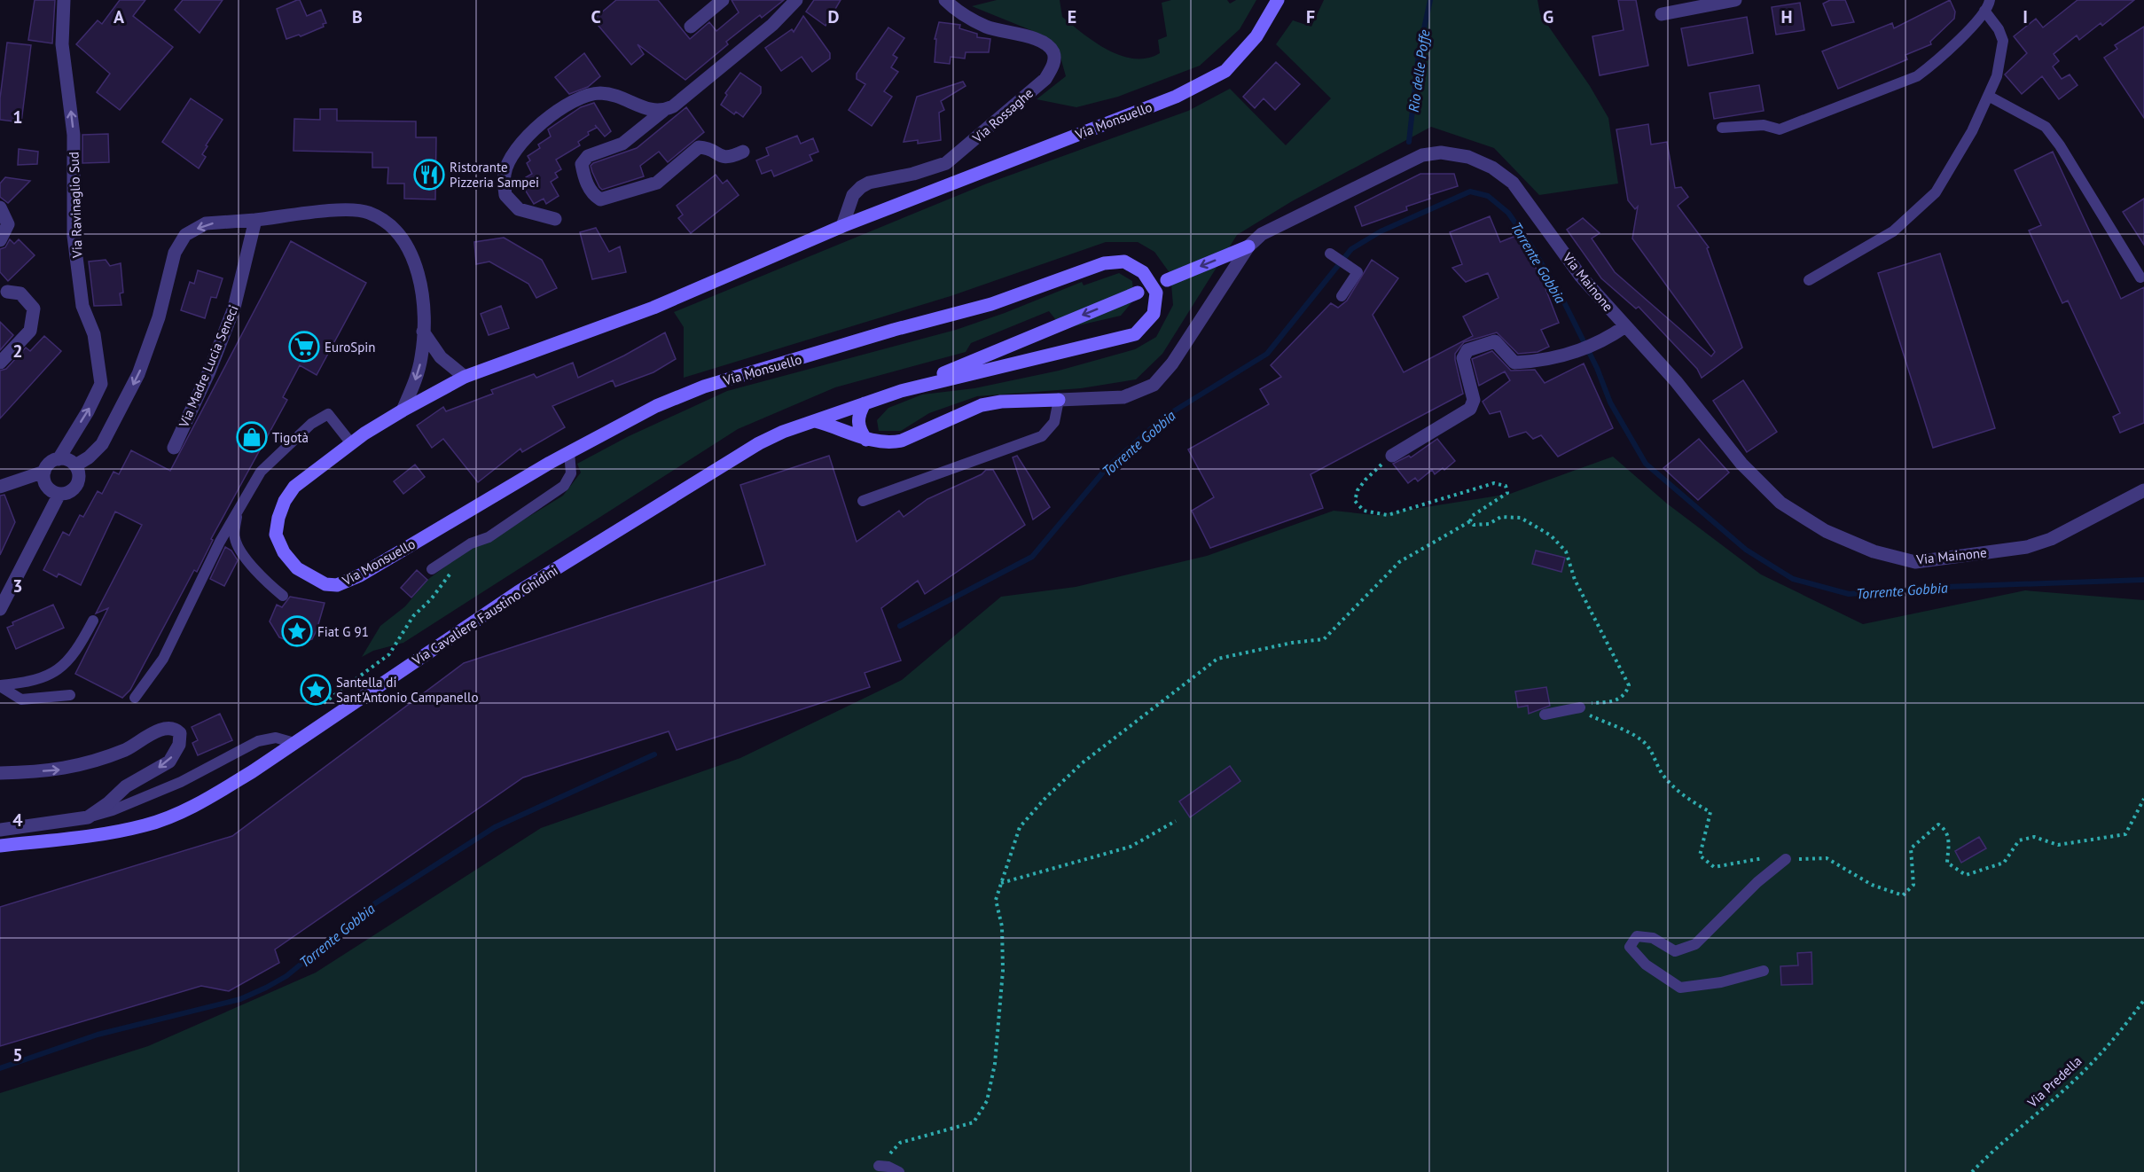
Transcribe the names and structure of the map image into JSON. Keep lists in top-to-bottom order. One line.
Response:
{"streets":{"main road":["Via Monsuello","Via Cavaliere Faustino Ghidini"],"street":["Via Rossaghe","Via Ravinaglio Sud","Via Mainone","Via Madre Lucia Seneci"],"path":["Via Predella"]},"crossings":[["Via Rossaghe","Via Monsuello"],["Via Monsuello","Via Cavaliere Faustino Ghidini"]],"one_way":["Via Ravinaglio Sud"],"water":["Rio delle Poffe","Torrente Gobbia"],"places":{"restaurant":["Ristorante Pizzeria Sampei"],"supermarket":["EuroSpin"],"shop":["Tigotà"],"place":["Fiat G 91","Santella di Sant'Antonio Campanello"]},"grid":{"columns":["A","B","C","D","E","F","G","H","I"],"rows":["1","2","3","4","5"]}}
